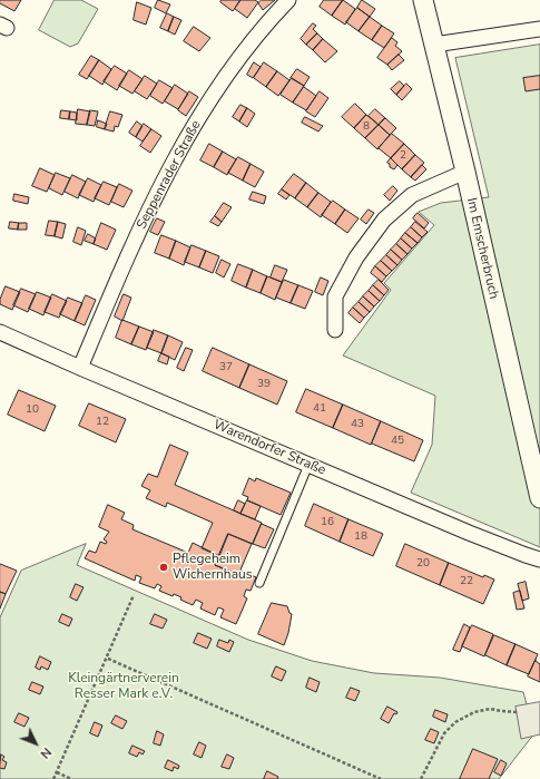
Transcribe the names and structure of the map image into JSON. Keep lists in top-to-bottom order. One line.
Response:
{"streets":{"street":["Seppenrader Straße","Im Emscherbruch","Warendorfer Straße"]},"crossings":[["Seppenrader Straße","Warendorfer Straße"]],"parks":["Kleingärtnerverein Resser Mark e.V."],"places":["Pflegeheim Wichernhaus"],"house_numbers":["8","2","37","39","41","10","12","43","45","16","18","20","22"],"north":"bottom right"}
